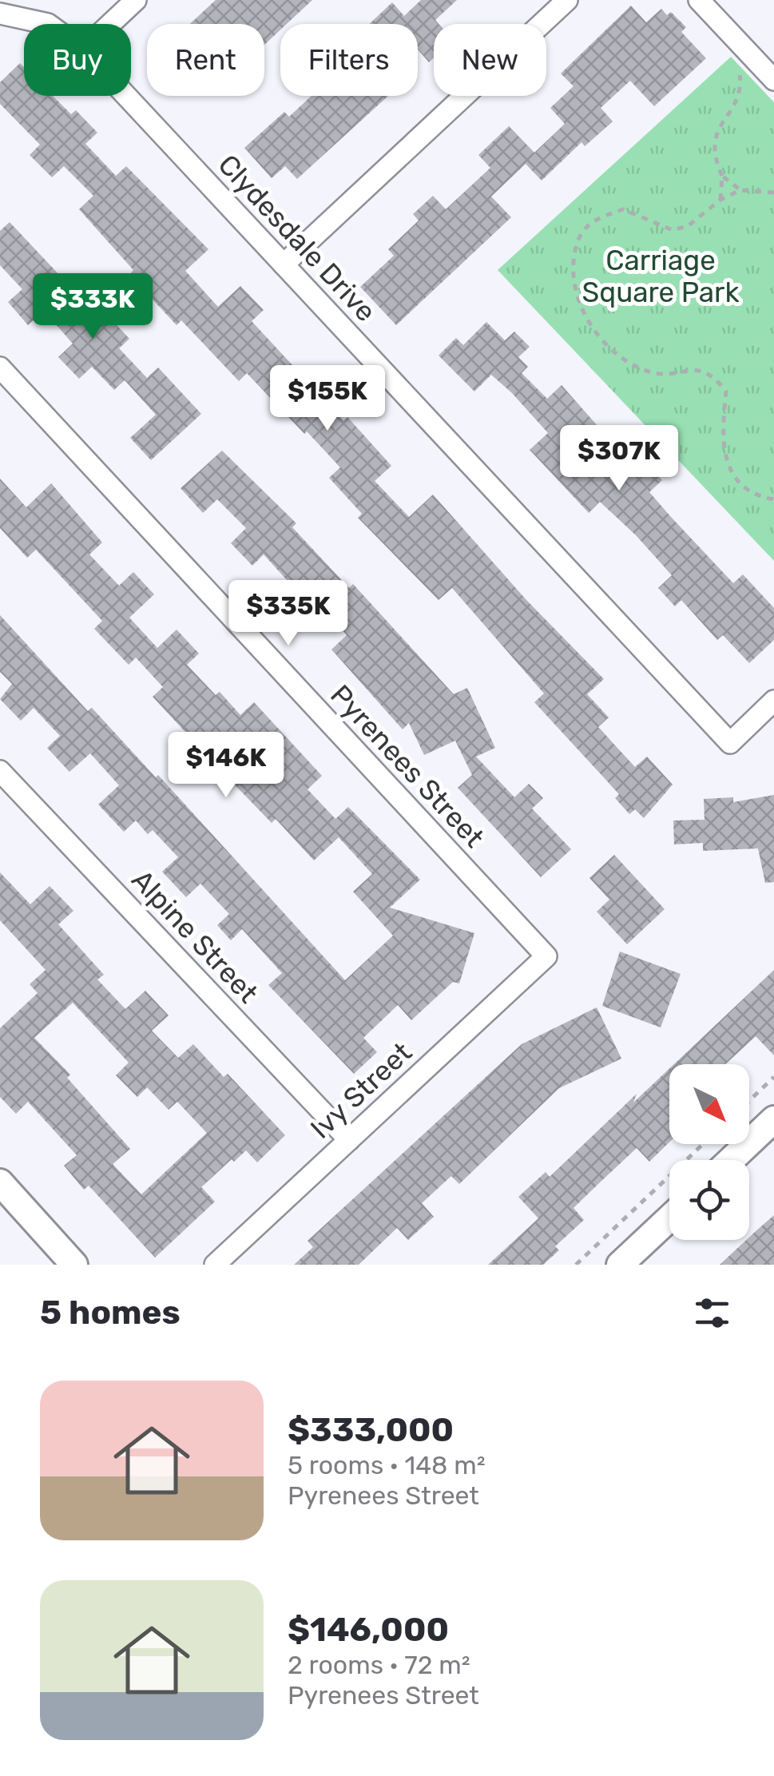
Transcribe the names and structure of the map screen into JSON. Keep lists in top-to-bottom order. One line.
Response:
{"streets":{"street":["Clydesdale Drive","Pyrenees Street","Alpine Street","Ivy Street"]},"crossings":[["Pyrenees Street","Ivy Street"],["Alpine Street","Ivy Street"]],"parks":["Carriage Square Park"],"north":"bottom right","page":{"chip":["Buy","Rent","Filters","New"],"price":["$333K","$155K","$307K","$335K","$146K"],"heading":"5 homes","list":[{"name":"$333,000","note":"5 rooms · 148 m² · Pyrenees Street"},{"name":"$146,000","note":"2 rooms · 72 m² · Pyrenees Street"}]}}
